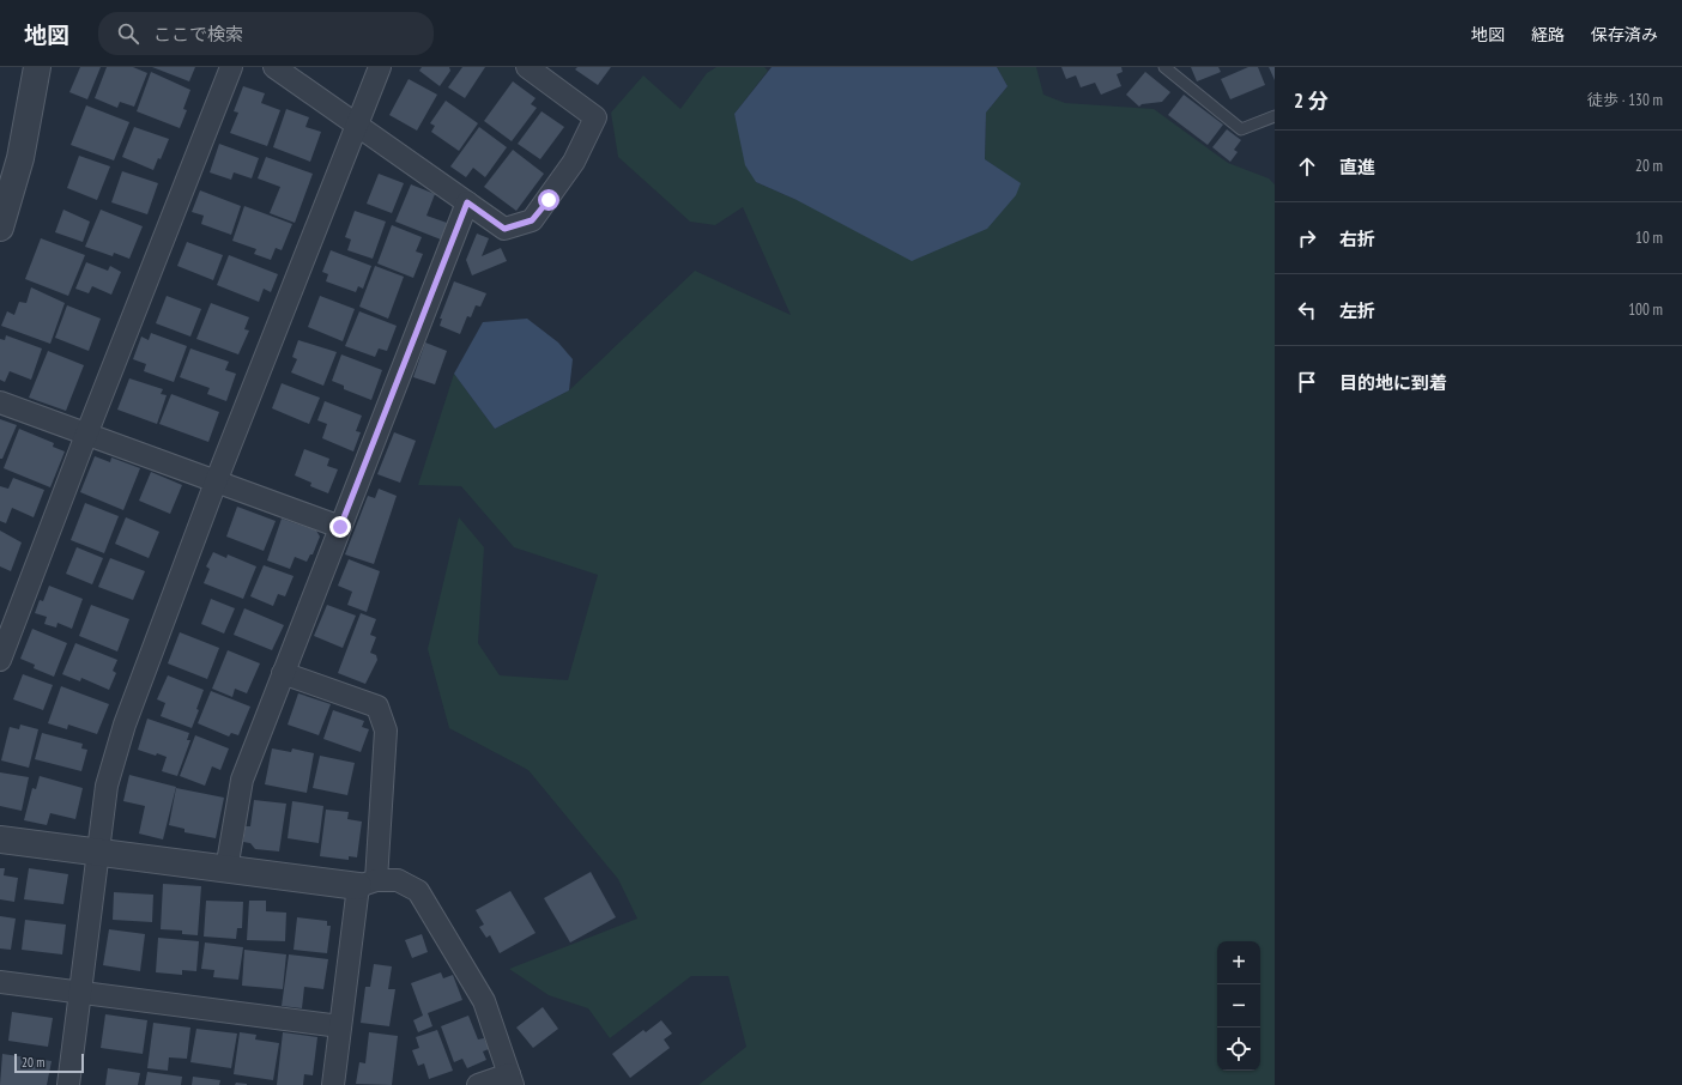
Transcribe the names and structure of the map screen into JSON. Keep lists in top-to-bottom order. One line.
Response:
{"scale_bar":"20 m","page":{"header":"地図","search":"ここで検索","nav":["地図","経路","保存済み"],"heading":["2 分","徒歩 · 130 m"],"list":[["直進","20 m"],["右折","10 m"],["左折","100 m"],"目的地に到着"],"map_buttons":["+","−"],"scale":"20 m"}}
